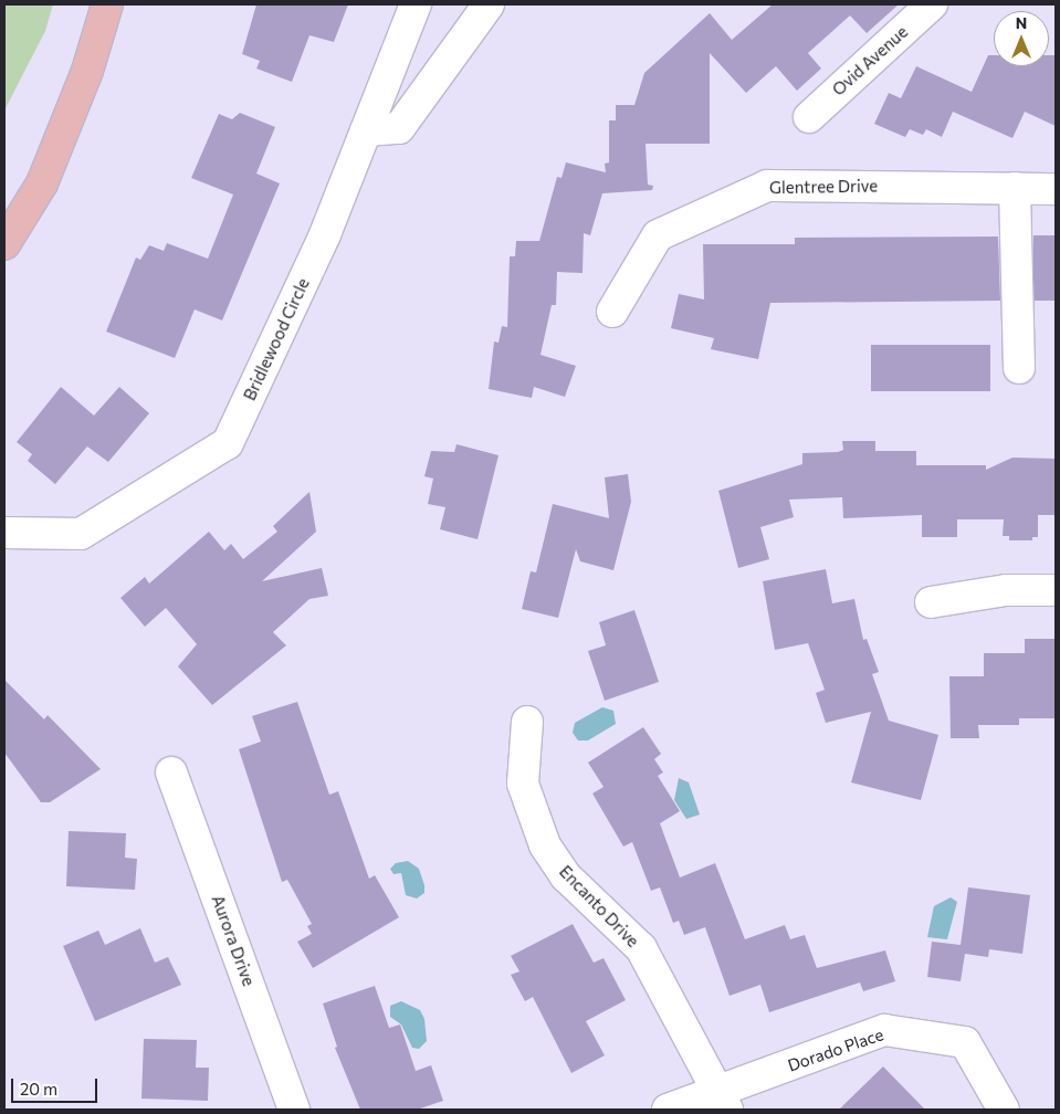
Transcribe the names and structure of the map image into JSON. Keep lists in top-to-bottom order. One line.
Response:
{"streets":{"street":["Ovid Avenue","Glentree Drive","Bridlewood Circle","Encanto Drive","Aurora Drive","Dorado Place"]},"crossings":[["Encanto Drive","Dorado Place"]],"scale_bar":"20 m","north":"top"}
